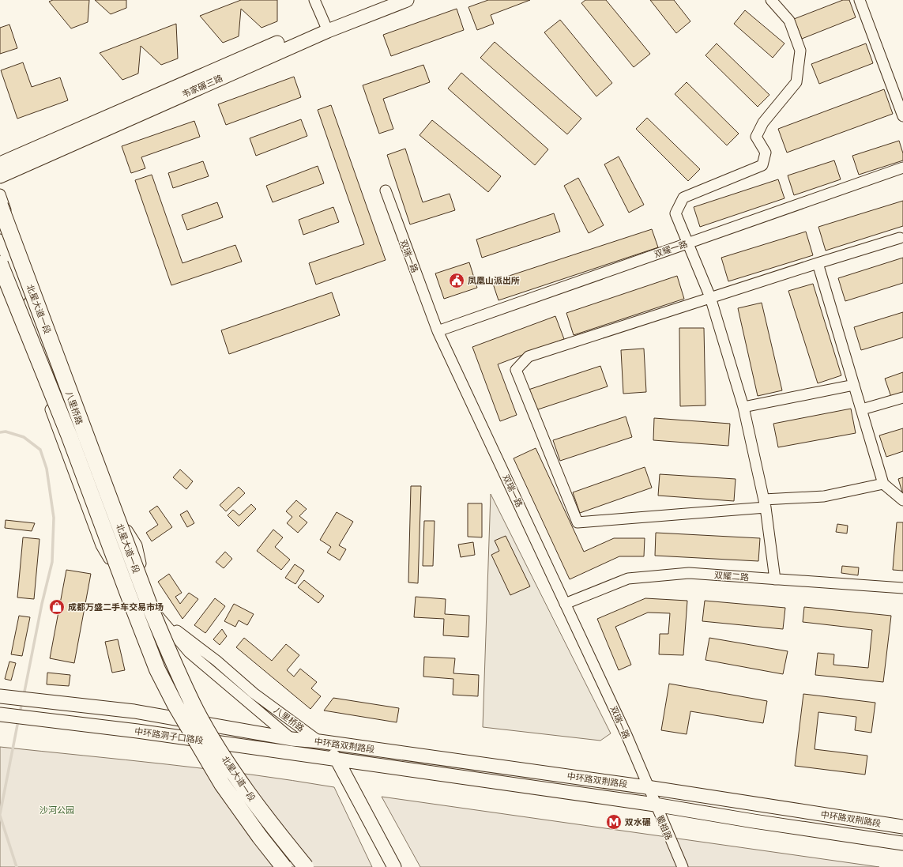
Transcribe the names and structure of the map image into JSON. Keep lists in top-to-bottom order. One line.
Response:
{"streets":{"highway":["北星大道一段"],"main road":["韦家碾三路","八里桥路","中环路洞子口路段","中环路双荆路段"],"street":["双耀一路","双瑞一路","双耀二路","蜀祖路"]},"crossings":[["双耀一路","双瑞一路"],["双瑞一路","双耀二路"],["双瑞一路","中环路双荆路段"],["双瑞一路","蜀祖路"],["八里桥路","中环路洞子口路段"],["八里桥路","中环路双荆路段"],["中环路洞子口路段","中环路双荆路段"],["中环路双荆路段","蜀祖路"]],"parks":["沙河公园"],"places":{"public building":["凤凰山派出所"],"shop":["成都万盛二手车交易市场"],"metro station":["双水碾"]}}
